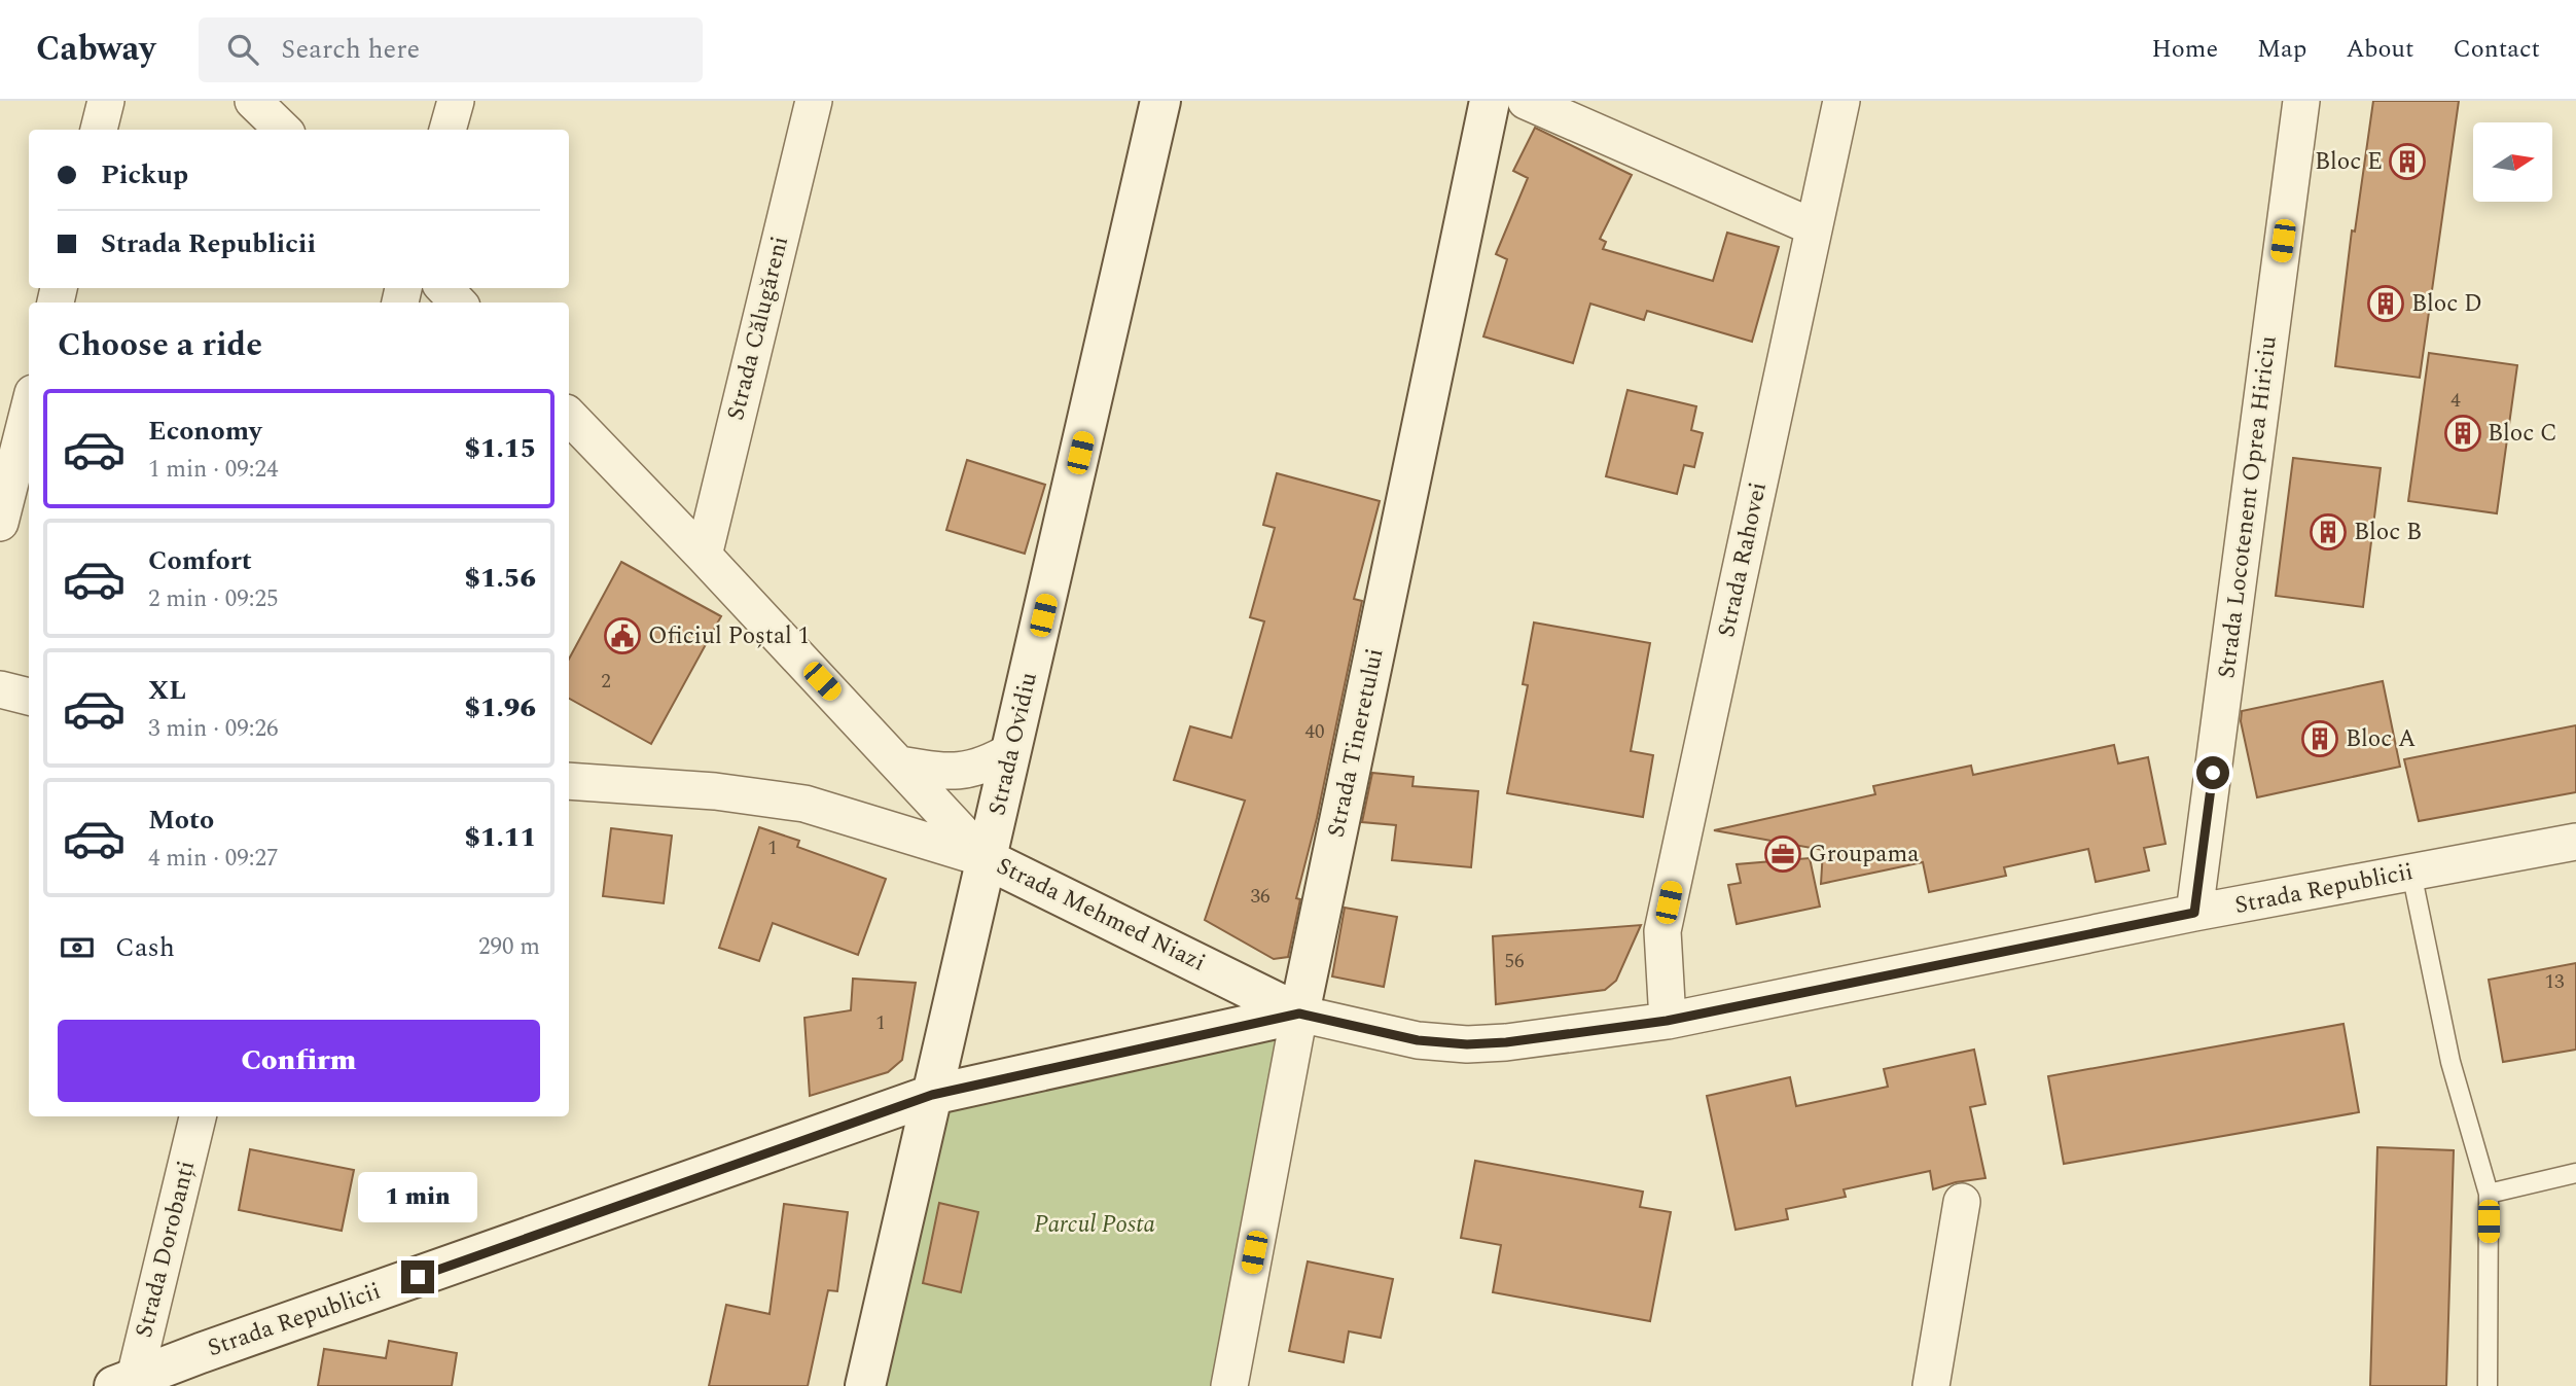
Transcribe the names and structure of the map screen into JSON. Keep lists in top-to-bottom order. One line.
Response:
{"streets":{"main road":["Strada Tineretului","Strada Ovidiu","Strada Republicii","Strada Mehmed Niazi"],"street":["Strada Călugăreni","Strada Locotenent Oprea Hiriciu","Strada Rahovei","Strada Dorobanți"]},"crossings":[["Strada Călugăreni","Strada Mehmed Niazi"],["Strada Locotenent Oprea Hiriciu","Strada Republicii"],["Strada Rahovei","Strada Republicii"],["Strada Tineretului","Strada Republicii"],["Strada Tineretului","Strada Mehmed Niazi"],["Strada Ovidiu","Strada Republicii"],["Strada Ovidiu","Strada Mehmed Niazi"],["Strada Republicii","Strada Mehmed Niazi"],["Strada Republicii","Strada Dorobanți"]],"parks":["Parcul Posta"],"places":{"building":["Bloc E","Bloc D","Bloc C","Bloc B","Bloc A"],"public building":["Oficiul Poștal 1"],"office":["Groupama"]},"house_numbers":["4","2","40","1","36","56","13","1"],"north":"right","page":{"header":"Cabway","search":"Search here","nav":["Home","Map","About","Contact"],"banner":["Pickup","Strada Republicii"],"heading":"Choose a ride","list":[{"name":"Economy","note":"1 min · 09:24","value":"$1.15"},{"name":"Comfort","note":"2 min · 09:25","value":"$1.56"},{"name":"XL","note":"3 min · 09:26","value":"$1.96"},{"name":"Moto","note":"4 min · 09:27","value":"$1.11"}],"pay":["Cash","290 m"],"buttons":"Confirm","bubble":"1 min"}}
